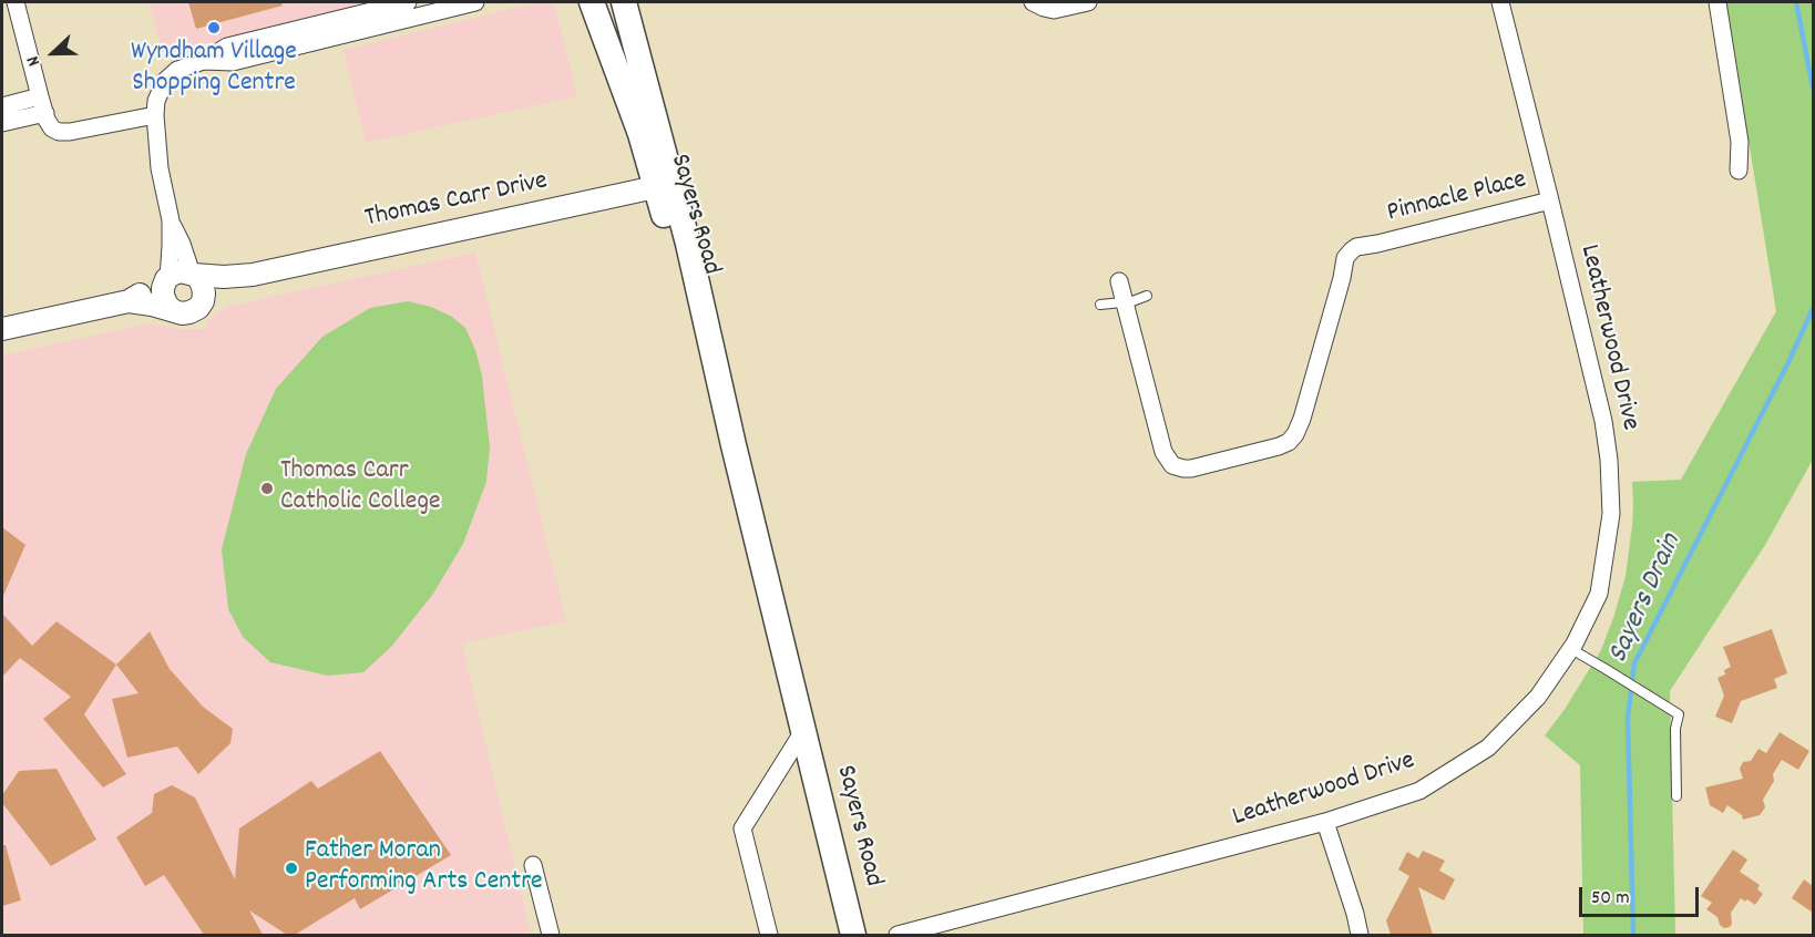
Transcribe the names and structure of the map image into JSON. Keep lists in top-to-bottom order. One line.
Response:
{"streets":{"main road":["Sayers Road"],"street":["Pinnacle Place","Thomas Carr Drive","Leatherwood Drive"]},"crossings":[["Pinnacle Place","Leatherwood Drive"],["Thomas Carr Drive","Sayers Road"]],"water":["Sayers Drain"],"places":["Wyndham Village Shopping Centre","Thomas Carr Catholic College","Father Moran Performing Arts Centre"],"scale_bar":"50 m","north":"left"}
